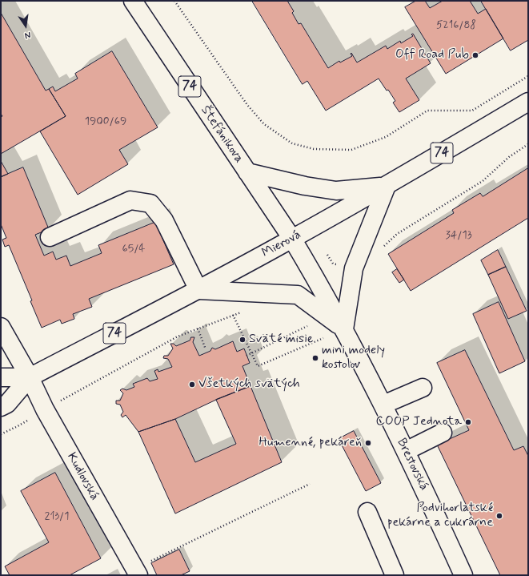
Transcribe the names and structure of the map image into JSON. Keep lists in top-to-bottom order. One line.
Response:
{"streets":{"main road":["74","Štefánikova","Mierová","Brestovská","Kudlovská"]},"crossings":[["74","Štefánikova"],["74","Mierová"],["74","Brestovská"],["Mierová","Brestovská"],["Mierová","Kudlovská"]],"places":["Off Road Pub","Sväté misie","mini modely kostolov","Všetkých svätých","COOP Jednota","Humenné, pekáreň","Podvihorlatské pekárne a cukrárne"],"house_numbers":["5216/88","1900/69","34/13","65/4","213/1"],"north":"bottom"}
